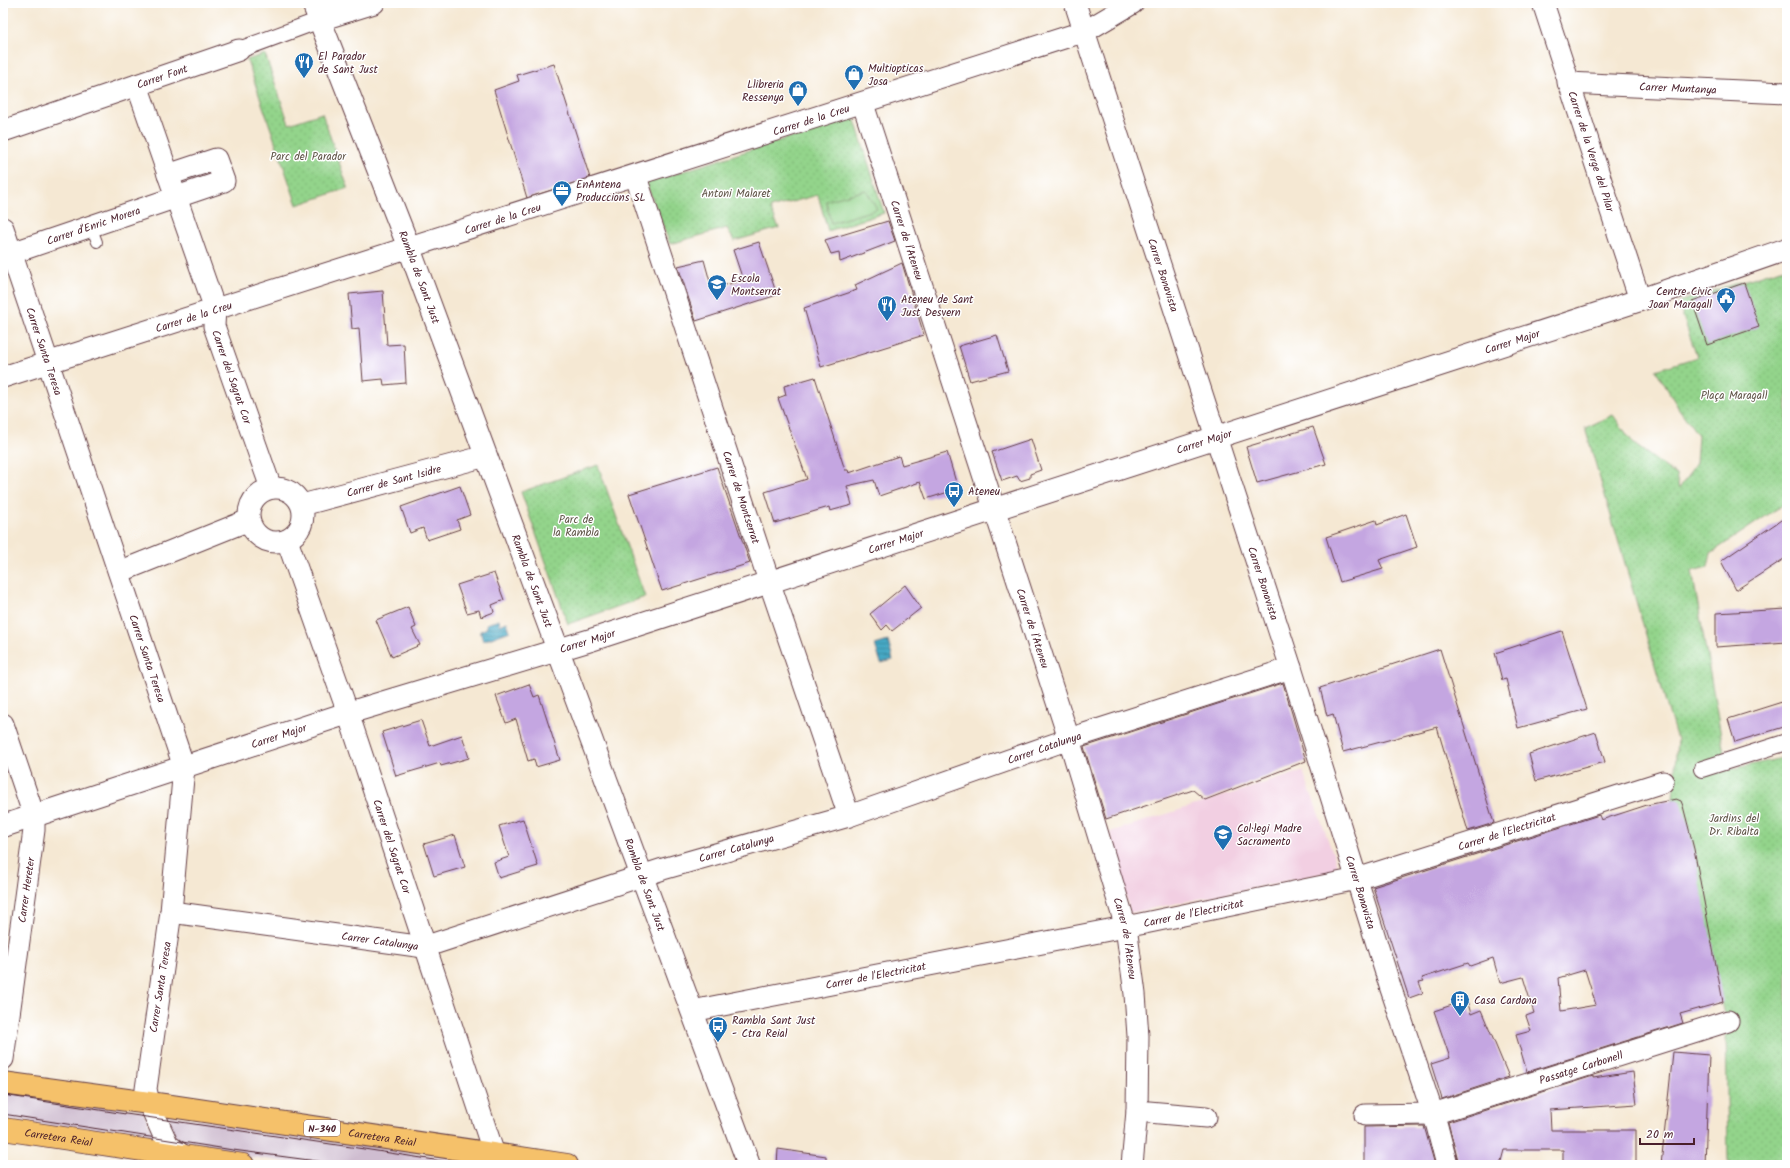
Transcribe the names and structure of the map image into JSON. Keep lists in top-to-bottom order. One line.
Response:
{"streets":{"main road":["N-340","Carretera Reial"],"street":["Carrer Font","Carrer Muntanya","Carrer de la Creu","Carrer de la Verge del Pilar","Carrer d'Enric Morera","Carrer de l'Ateneu","Carrer Bonavista","Rambla de Sant Just","Carrer Major","Carrer Santa Teresa","Carrer del Sagrat Cor","Carrer de Sant Isidre","Carrer de Montserrat","Carrer Catalunya","Carrer de l'Electricitat","Carrer Hereter","Passatge Carbonell"]},"crossings":[["Carrer Font","Rambla de Sant Just"],["Carrer Font","Carrer del Sagrat Cor"],["Carrer Muntanya","Carrer de la Verge del Pilar"],["Carrer de la Creu","Carrer de l'Ateneu"],["Carrer de la Creu","Carrer Bonavista"],["Carrer de la Creu","Rambla de Sant Just"],["Carrer de la Creu","Carrer Santa Teresa"],["Carrer de la Creu","Carrer del Sagrat Cor"],["Carrer de la Creu","Carrer de Montserrat"],["Carrer de la Verge del Pilar","Carrer Major"],["Carrer d'Enric Morera","Carrer Santa Teresa"],["Carrer d'Enric Morera","Carrer del Sagrat Cor"],["Carrer de l'Ateneu","Carrer Major"],["Carrer de l'Ateneu","Carrer Catalunya"],["Carrer de l'Ateneu","Carrer de l'Electricitat"],["Carrer Bonavista","Carrer Major"],["Carrer Bonavista","Carrer Catalunya"],["Carrer Bonavista","Carrer de l'Electricitat"],["Carrer Bonavista","Passatge Carbonell"],["Rambla de Sant Just","Carrer Major"],["Rambla de Sant Just","Carrer de Sant Isidre"],["Rambla de Sant Just","Carrer Catalunya"],["Rambla de Sant Just","Carrer de l'Electricitat"],["Carrer Major","Carrer Santa Teresa"],["Carrer Major","Carrer del Sagrat Cor"],["Carrer Major","Carrer de Montserrat"],["Carrer Major","Carrer Hereter"],["Carrer Santa Teresa","Carrer Catalunya"],["Carrer Santa Teresa","Carretera Reial"],["Carrer del Sagrat Cor","Carrer de Sant Isidre"],["Carrer del Sagrat Cor","Carrer Catalunya"],["Carrer del Sagrat Cor","Carretera Reial"],["Carrer de Montserrat","Carrer Catalunya"]],"parks":["Parc del Parador","Antoni Malaret","Plaça Maragall","Parc de la Rambla","Jardins del Dr. Ribalta"],"places":{"restaurant":["El Parador de Sant Just","Ateneu de Sant Just Desvern"],"shop":["Multiopticas Josa","Llibreria Ressenya"],"office":["EnAntena Produccions SL"],"school or university":["Escola Montserrat","Col·legi Madre Sacramento"],"public building":["Centre Civic Joan Maragall"],"bus stop":["Ateneu","Rambla Sant Just - Ctra Reial"],"building":["Casa Cardona"]},"scale_bar":"20 m"}
